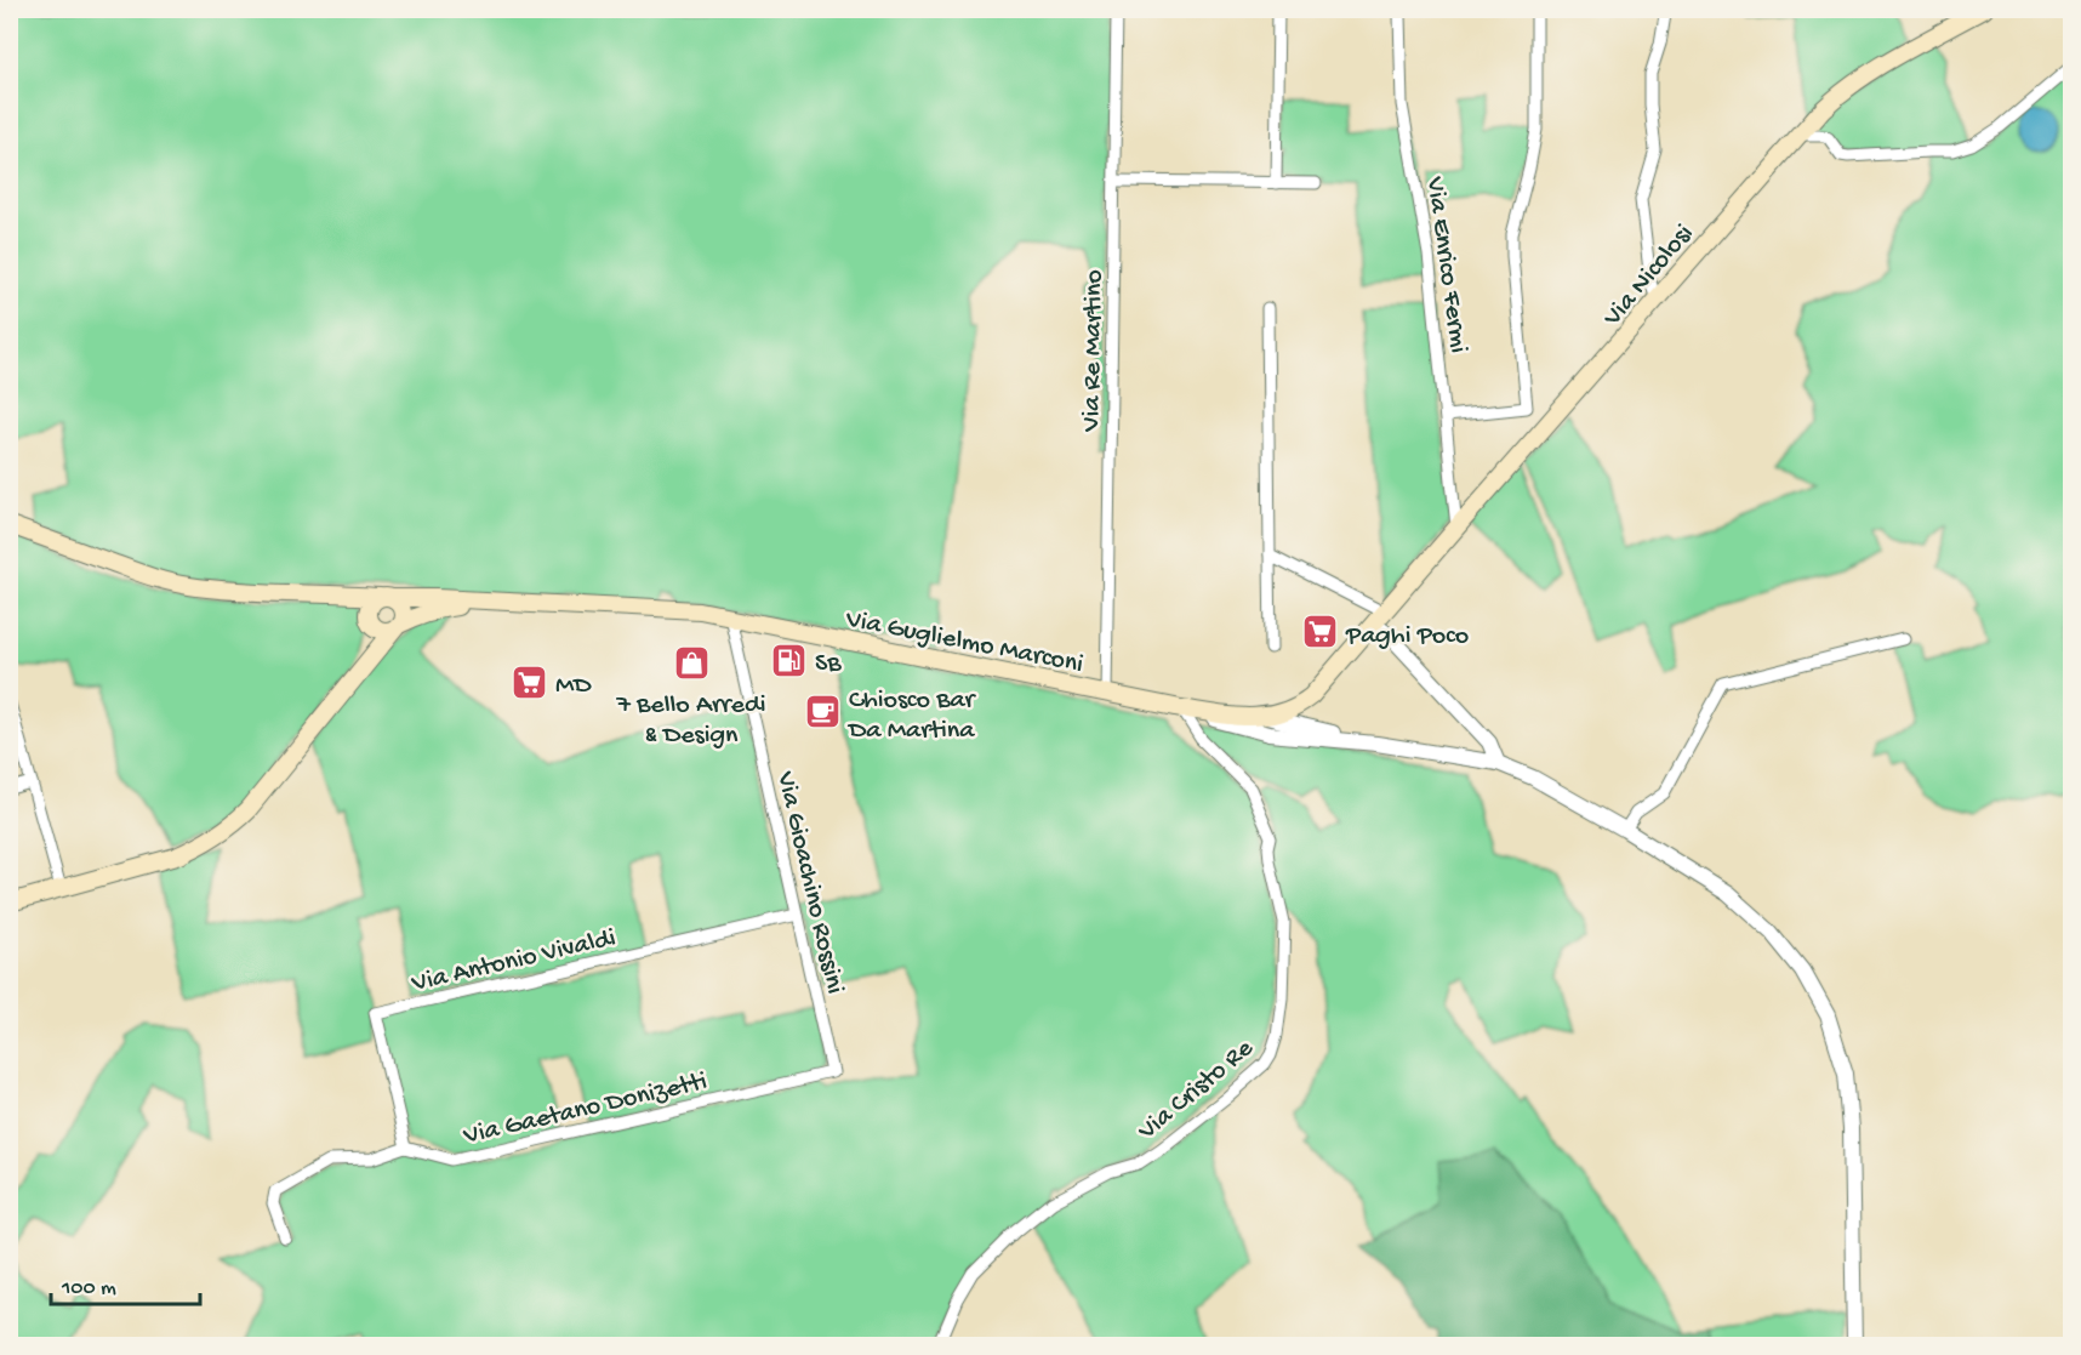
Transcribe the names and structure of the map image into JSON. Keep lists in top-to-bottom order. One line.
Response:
{"streets":{"main road":["Via Nicolosi","Via Guglielmo Marconi"],"street":["Via Enrico Fermi","Via Re Martino","Via Gioachino Rossini","Via Antonio Vivaldi","Via Cristo Re","Via Gaetano Donizetti"]},"crossings":[["Via Enrico Fermi","Via Nicolosi"],["Via Nicolosi","Via Guglielmo Marconi"],["Via Re Martino","Via Guglielmo Marconi"],["Via Guglielmo Marconi","Via Gioachino Rossini"],["Via Guglielmo Marconi","Via Cristo Re"],["Via Gioachino Rossini","Via Antonio Vivaldi"],["Via Gioachino Rossini","Via Gaetano Donizetti"],["Via Antonio Vivaldi","Via Gaetano Donizetti"]],"places":{"supermarket":["Paghi Poco","MD"],"fuel station":["SB"],"shop":["7 Bello Arredi & Design"],"cafe":["Chiosco Bar Da Martina"]},"scale_bar":"100 m"}
